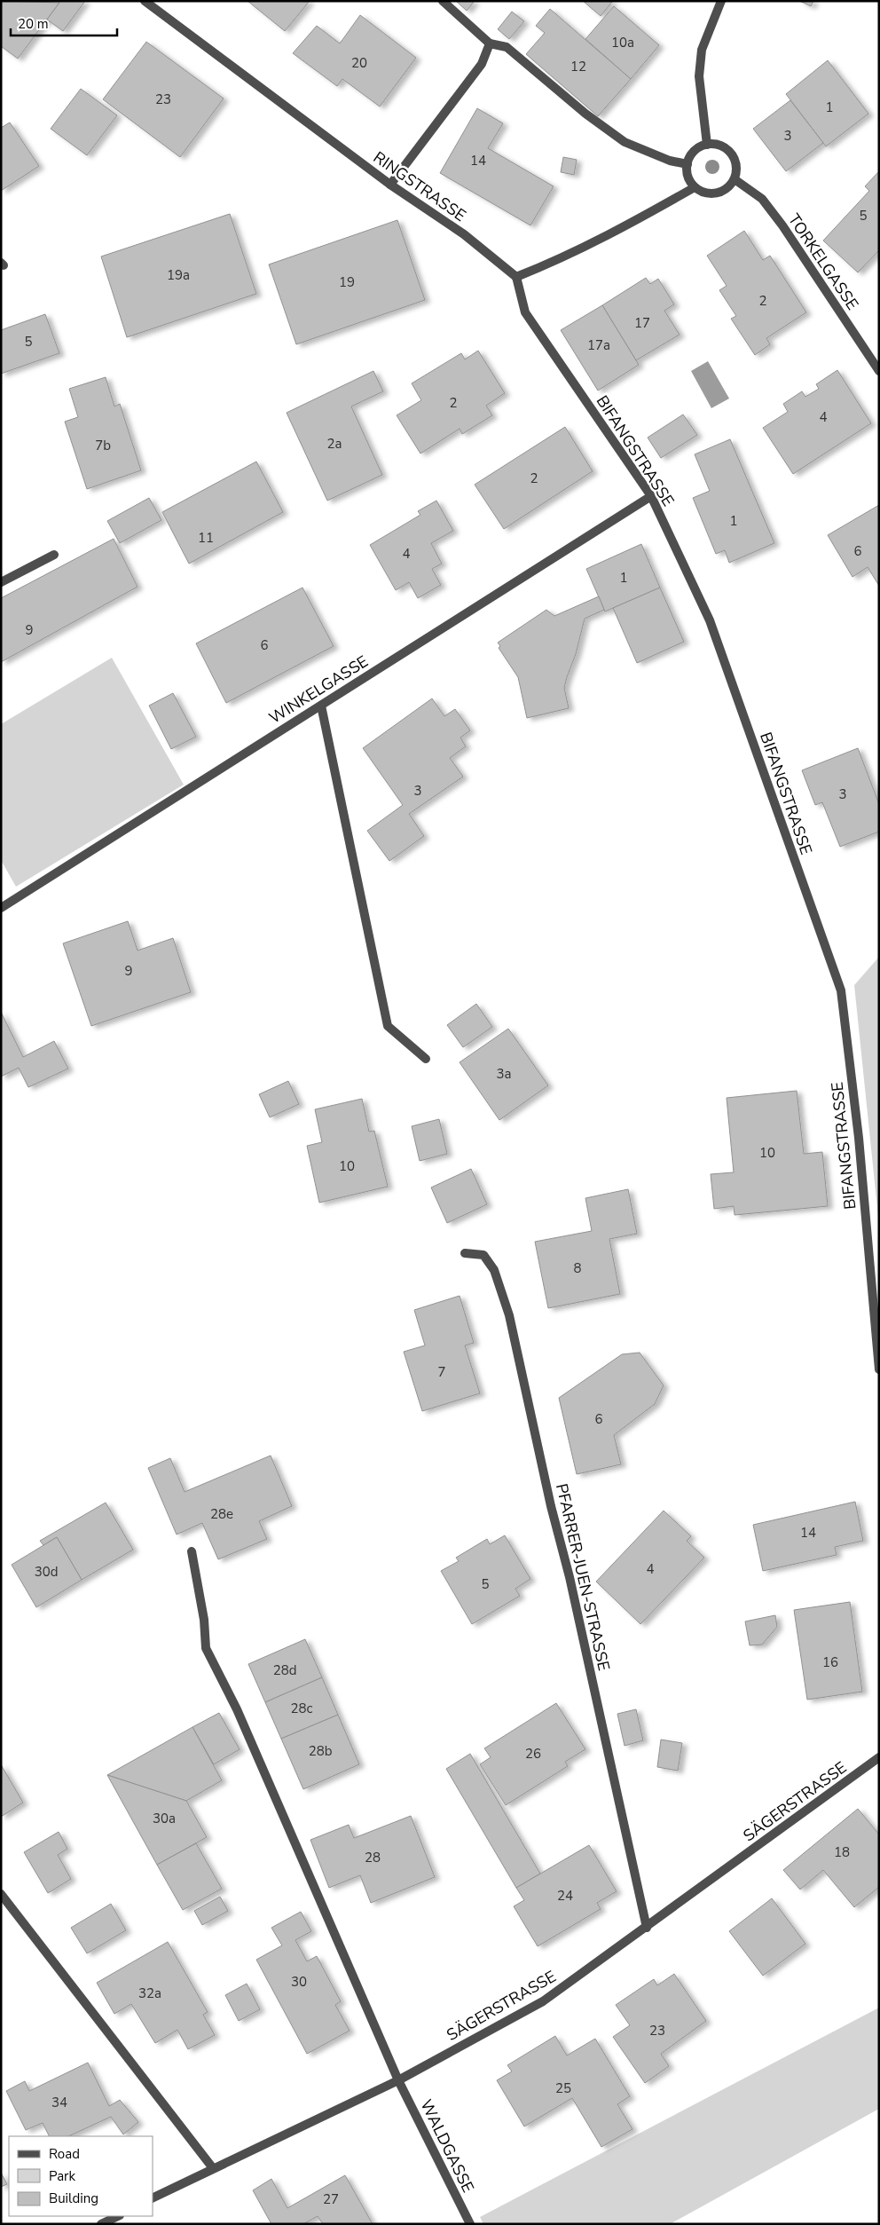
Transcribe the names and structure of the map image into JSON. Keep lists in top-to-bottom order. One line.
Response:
{"streets":{"street":["RINGSTRASSE","TORKELGASSE","BIFANGSTRASSE","WINKELGASSE","PFARRER-JUEN-STRASSE","SÄGERSTRASSE","WALDGASSE"]},"crossings":[["RINGSTRASSE","BIFANGSTRASSE"],["BIFANGSTRASSE","WINKELGASSE"],["PFARRER-JUEN-STRASSE","SÄGERSTRASSE"],["SÄGERSTRASSE","WALDGASSE"]],"house_numbers":["10a","20","12","23","1","3","14","5","19a","19","2","17","5","17a","2","4","2a","7b","2","1","11","6","4","1","9","6","3","3","9","3a","10","10","8","7","6","28e","14","4","30d","5","16","28d","28c","28b","26","30a","18","28","24","30","32a","23","25","34","27"],"legend":["Road","Park","Building"],"scale_bar":"20 m"}
